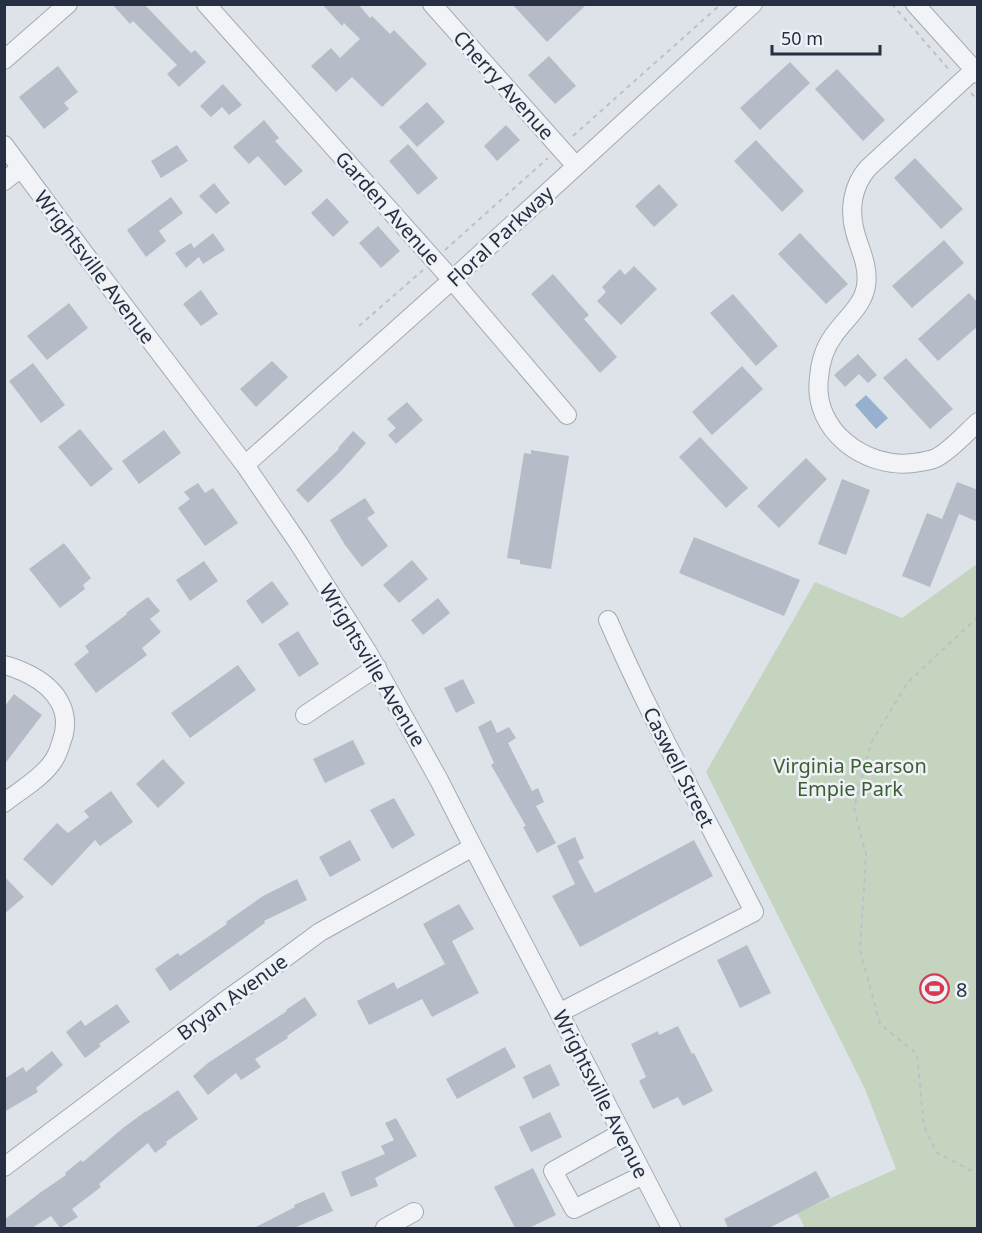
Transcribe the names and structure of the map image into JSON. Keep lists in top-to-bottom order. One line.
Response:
{"streets":{"street":["Cherry Avenue","Garden Avenue","Floral Parkway","Wrightsville Avenue","Caswell Street","Bryan Avenue"]},"crossings":[["Cherry Avenue","Floral Parkway"],["Garden Avenue","Floral Parkway"],["Floral Parkway","Wrightsville Avenue"],["Wrightsville Avenue","Caswell Street"],["Wrightsville Avenue","Bryan Avenue"]],"parks":["Virginia Pearson Empie Park"],"places":{"sports":["8"]},"scale_bar":"50 m"}
